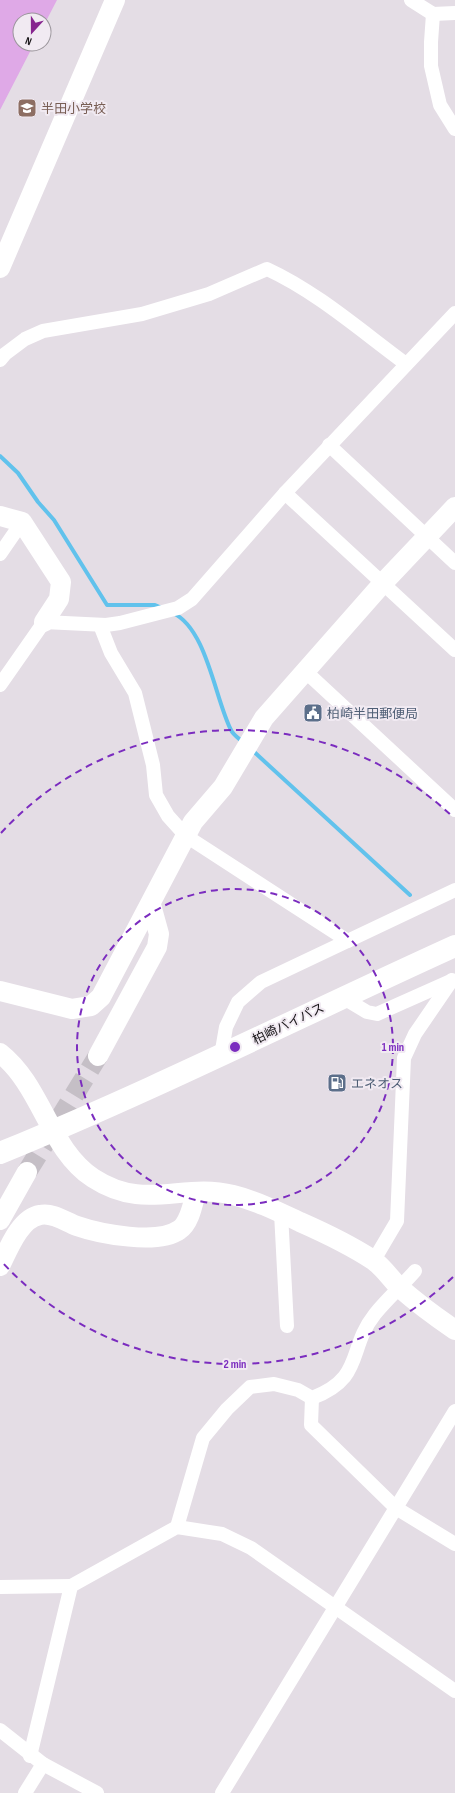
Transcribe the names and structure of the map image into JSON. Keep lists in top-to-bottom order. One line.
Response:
{"streets":{"highway":["柏崎バイパス"]},"places":{"school or university":["半田小学校"],"public building":["柏崎半田郵便局"],"fuel station":["エネオス"]},"north":"bottom","rings":["1 min","2 min"]}
